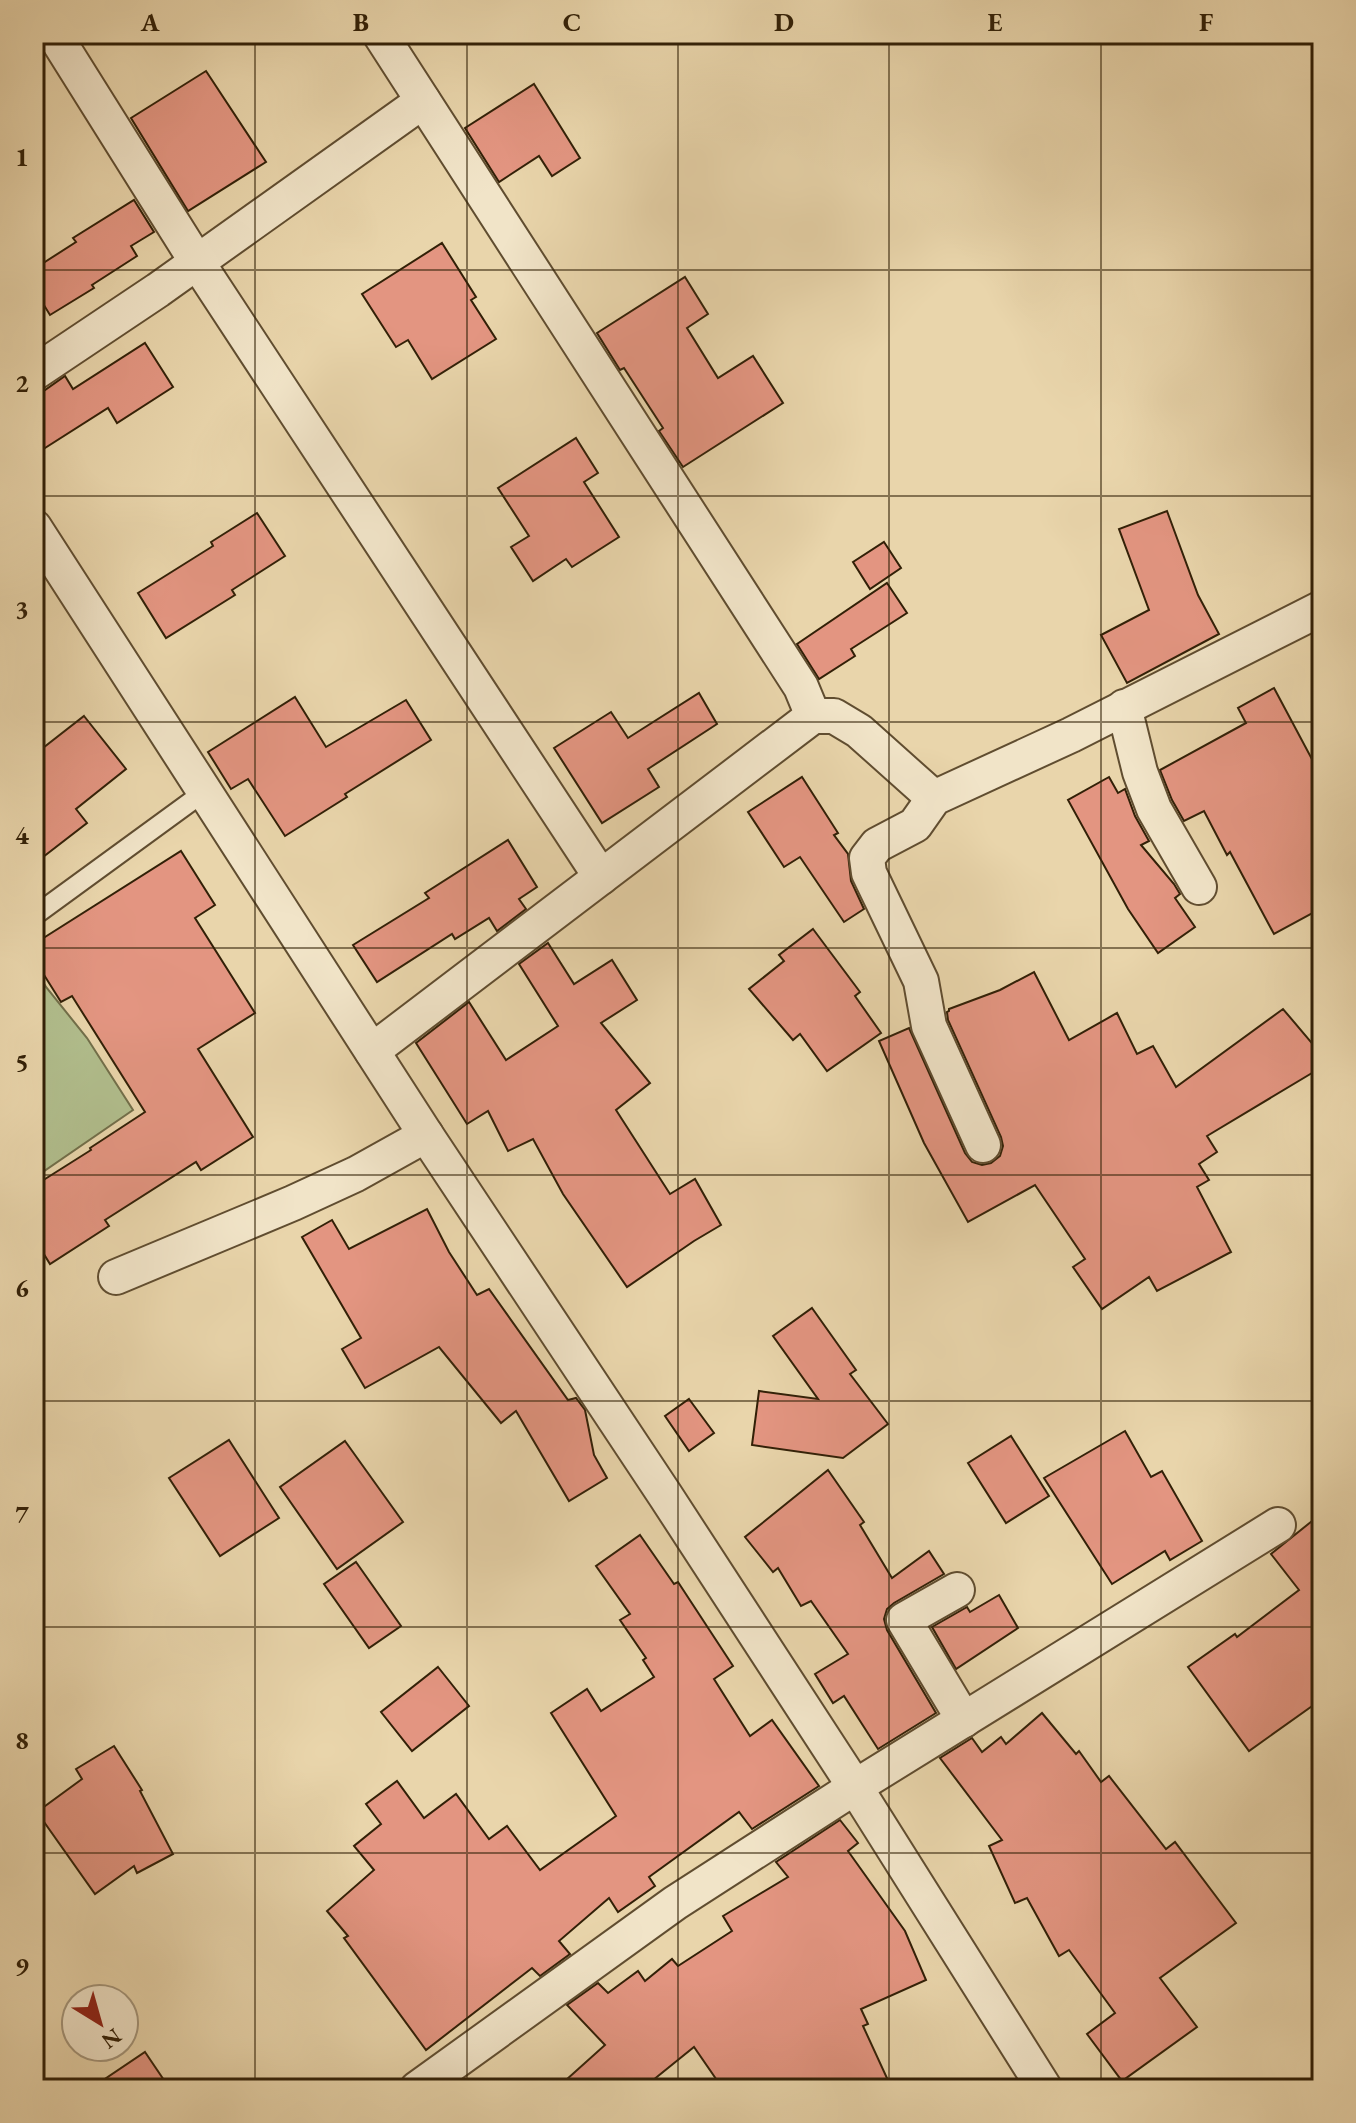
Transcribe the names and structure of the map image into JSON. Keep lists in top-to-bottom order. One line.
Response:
{"north":"bottom right","grid":{"columns":["A","B","C","D","E","F"],"rows":["1","2","3","4","5","6","7","8","9"]}}
